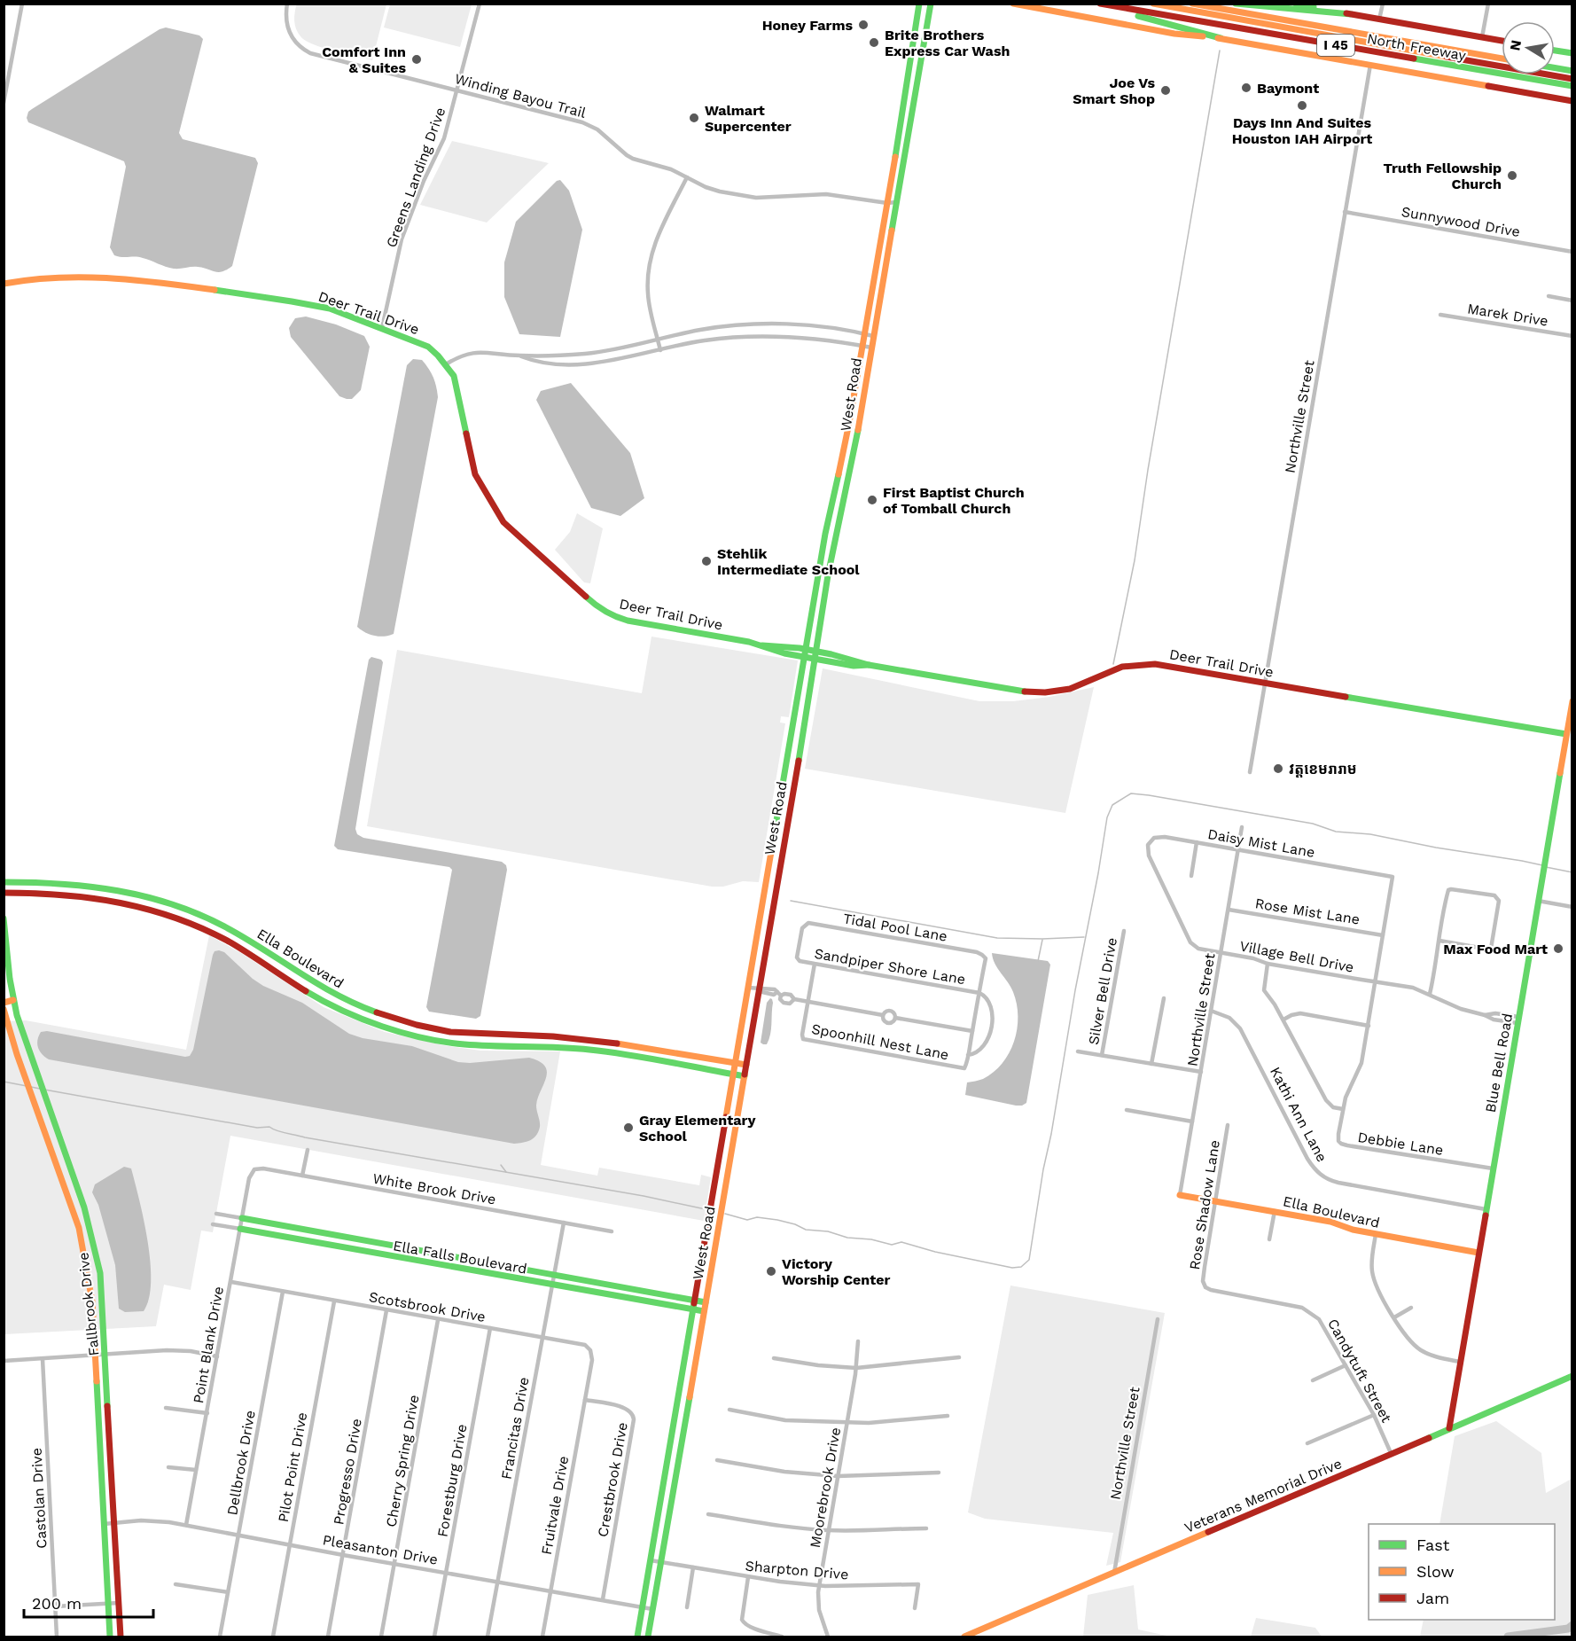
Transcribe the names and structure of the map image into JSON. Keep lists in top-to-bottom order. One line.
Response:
{"streets":{"main road":["I 45","North Freeway","Deer Trail Drive","West Road","Ella Boulevard","Blue Bell Road","Ella Falls Boulevard","Fallbrook Drive","Veterans Memorial Drive"],"street":["Winding Bayou Trail","Greens Landing Drive","Sunnywood Drive","Marek Drive","Northville Street","Daisy Mist Lane","Rose Mist Lane","Tidal Pool Lane","Village Bell Drive","Sandpiper Shore Lane","Silver Bell Drive","Spoonhill Nest Lane","Kathi Ann Lane","Debbie Lane","White Brook Drive","Rose Shadow Lane","Scotsbrook Drive","Point Blank Drive","Candytuft Street","Francitas Drive","Cherry Spring Drive","Dellbrook Drive","Pilot Point Drive","Progresso Drive","Crestbrook Drive","Forestburg Drive","Moorebrook Drive","Castolan Drive","Fruitvale Drive","Pleasanton Drive","Sharpton Drive"]},"crossings":[["Winding Bayou Trail","Greens Landing Drive"],["Winding Bayou Trail","West Road"],["Greens Landing Drive","Deer Trail Drive"],["Sunnywood Drive","Northville Street"],["Deer Trail Drive","West Road"],["Deer Trail Drive","Northville Street"],["Deer Trail Drive","Blue Bell Road"],["West Road","Ella Boulevard"],["West Road","Ella Falls Boulevard"],["West Road","Pleasanton Drive"],["West Road","Sharpton Drive"],["Northville Street","Daisy Mist Lane"],["Northville Street","Rose Mist Lane"],["Northville Street","Village Bell Drive"],["Northville Street","Ella Boulevard"],["Northville Street","Kathi Ann Lane"],["Northville Street","Veterans Memorial Drive"],["Daisy Mist Lane","Rose Mist Lane"],["Daisy Mist Lane","Village Bell Drive"],["Tidal Pool Lane","Sandpiper Shore Lane"],["Village Bell Drive","Blue Bell Road"],["Ella Boulevard","Blue Bell Road"],["Ella Boulevard","Rose Shadow Lane"],["Sandpiper Shore Lane","Spoonhill Nest Lane"],["Blue Bell Road","Kathi Ann Lane"],["Blue Bell Road","Debbie Lane"],["Blue Bell Road","Veterans Memorial Drive"],["White Brook Drive","Point Blank Drive"],["White Brook Drive","Francitas Drive"],["Rose Shadow Lane","Candytuft Street"],["Ella Falls Boulevard","Point Blank Drive"],["Ella Falls Boulevard","Francitas Drive"],["Fallbrook Drive","Pleasanton Drive"],["Scotsbrook Drive","Point Blank Drive"],["Scotsbrook Drive","Francitas Drive"],["Scotsbrook Drive","Cherry Spring Drive"],["Scotsbrook Drive","Dellbrook Drive"],["Scotsbrook Drive","Pilot Point Drive"],["Scotsbrook Drive","Progresso Drive"],["Scotsbrook Drive","Forestburg Drive"],["Scotsbrook Drive","Fruitvale Drive"],["Point Blank Drive","Pleasanton Drive"],["Candytuft Street","Veterans Memorial Drive"],["Francitas Drive","Pleasanton Drive"],["Cherry Spring Drive","Pleasanton Drive"],["Dellbrook Drive","Pleasanton Drive"],["Pilot Point Drive","Pleasanton Drive"],["Progresso Drive","Pleasanton Drive"],["Crestbrook Drive","Fruitvale Drive"],["Crestbrook Drive","Pleasanton Drive"],["Forestburg Drive","Pleasanton Drive"],["Moorebrook Drive","Sharpton Drive"],["Fruitvale Drive","Pleasanton Drive"]],"places":["Honey Farms","Brite Brothers Express Car Wash","Comfort Inn & Suites","Baymont","Joe Vs Smart Shop","Days Inn And Suites Houston IAH Airport","Walmart Supercenter","Truth Fellowship Church","First Baptist Church of Tomball Church","Stehlik Intermediate School","វត្តខេមរារាម","Max Food Mart","Gray Elementary School","Victory Worship Center"],"legend":["Fast","Slow","Jam"],"scale_bar":"200 m","north":"left"}
